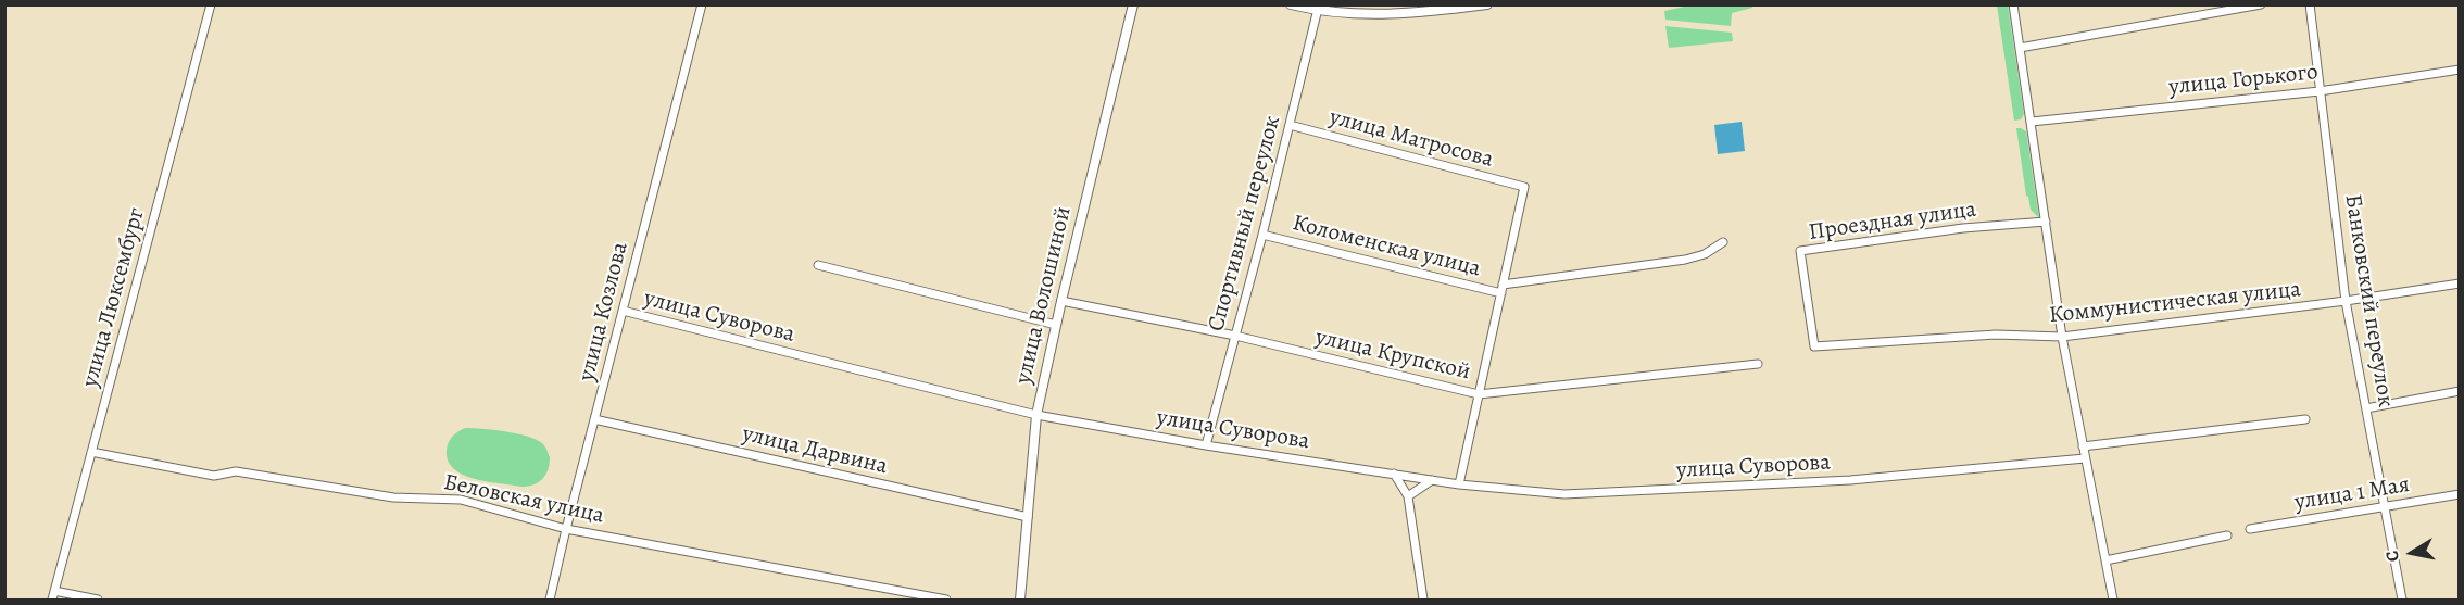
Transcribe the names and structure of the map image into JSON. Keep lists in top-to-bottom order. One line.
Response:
{"streets":{"street":["улица Горького","улица Матросова","Проездная улица","Спортивный переулок","Коломенская улица","улица Волошиной","улица Люксембург","Банковский переулок","Коммунистическая улица","улица Козлова","улица Суворова","улица Крупской","улица Дарвина","улица 1 Мая","Беловская улица"]},"crossings":[["улица Горького","Банковский переулок"],["улица Матросова","Спортивный переулок"],["улица Матросова","Коломенская улица"],["Проездная улица","Коммунистическая улица"],["Спортивный переулок","Коломенская улица"],["Спортивный переулок","улица Суворова"],["Спортивный переулок","улица Крупской"],["улица Волошиной","улица Суворова"],["улица Волошиной","улица Крупской"],["улица Волошиной","улица Дарвина"],["улица Люксембург","Беловская улица"],["Банковский переулок","Коммунистическая улица"],["Банковский переулок","улица 1 Мая"],["улица Козлова","улица Суворова"],["улица Козлова","улица Дарвина"],["улица Козлова","Беловская улица"]],"north":"left"}
